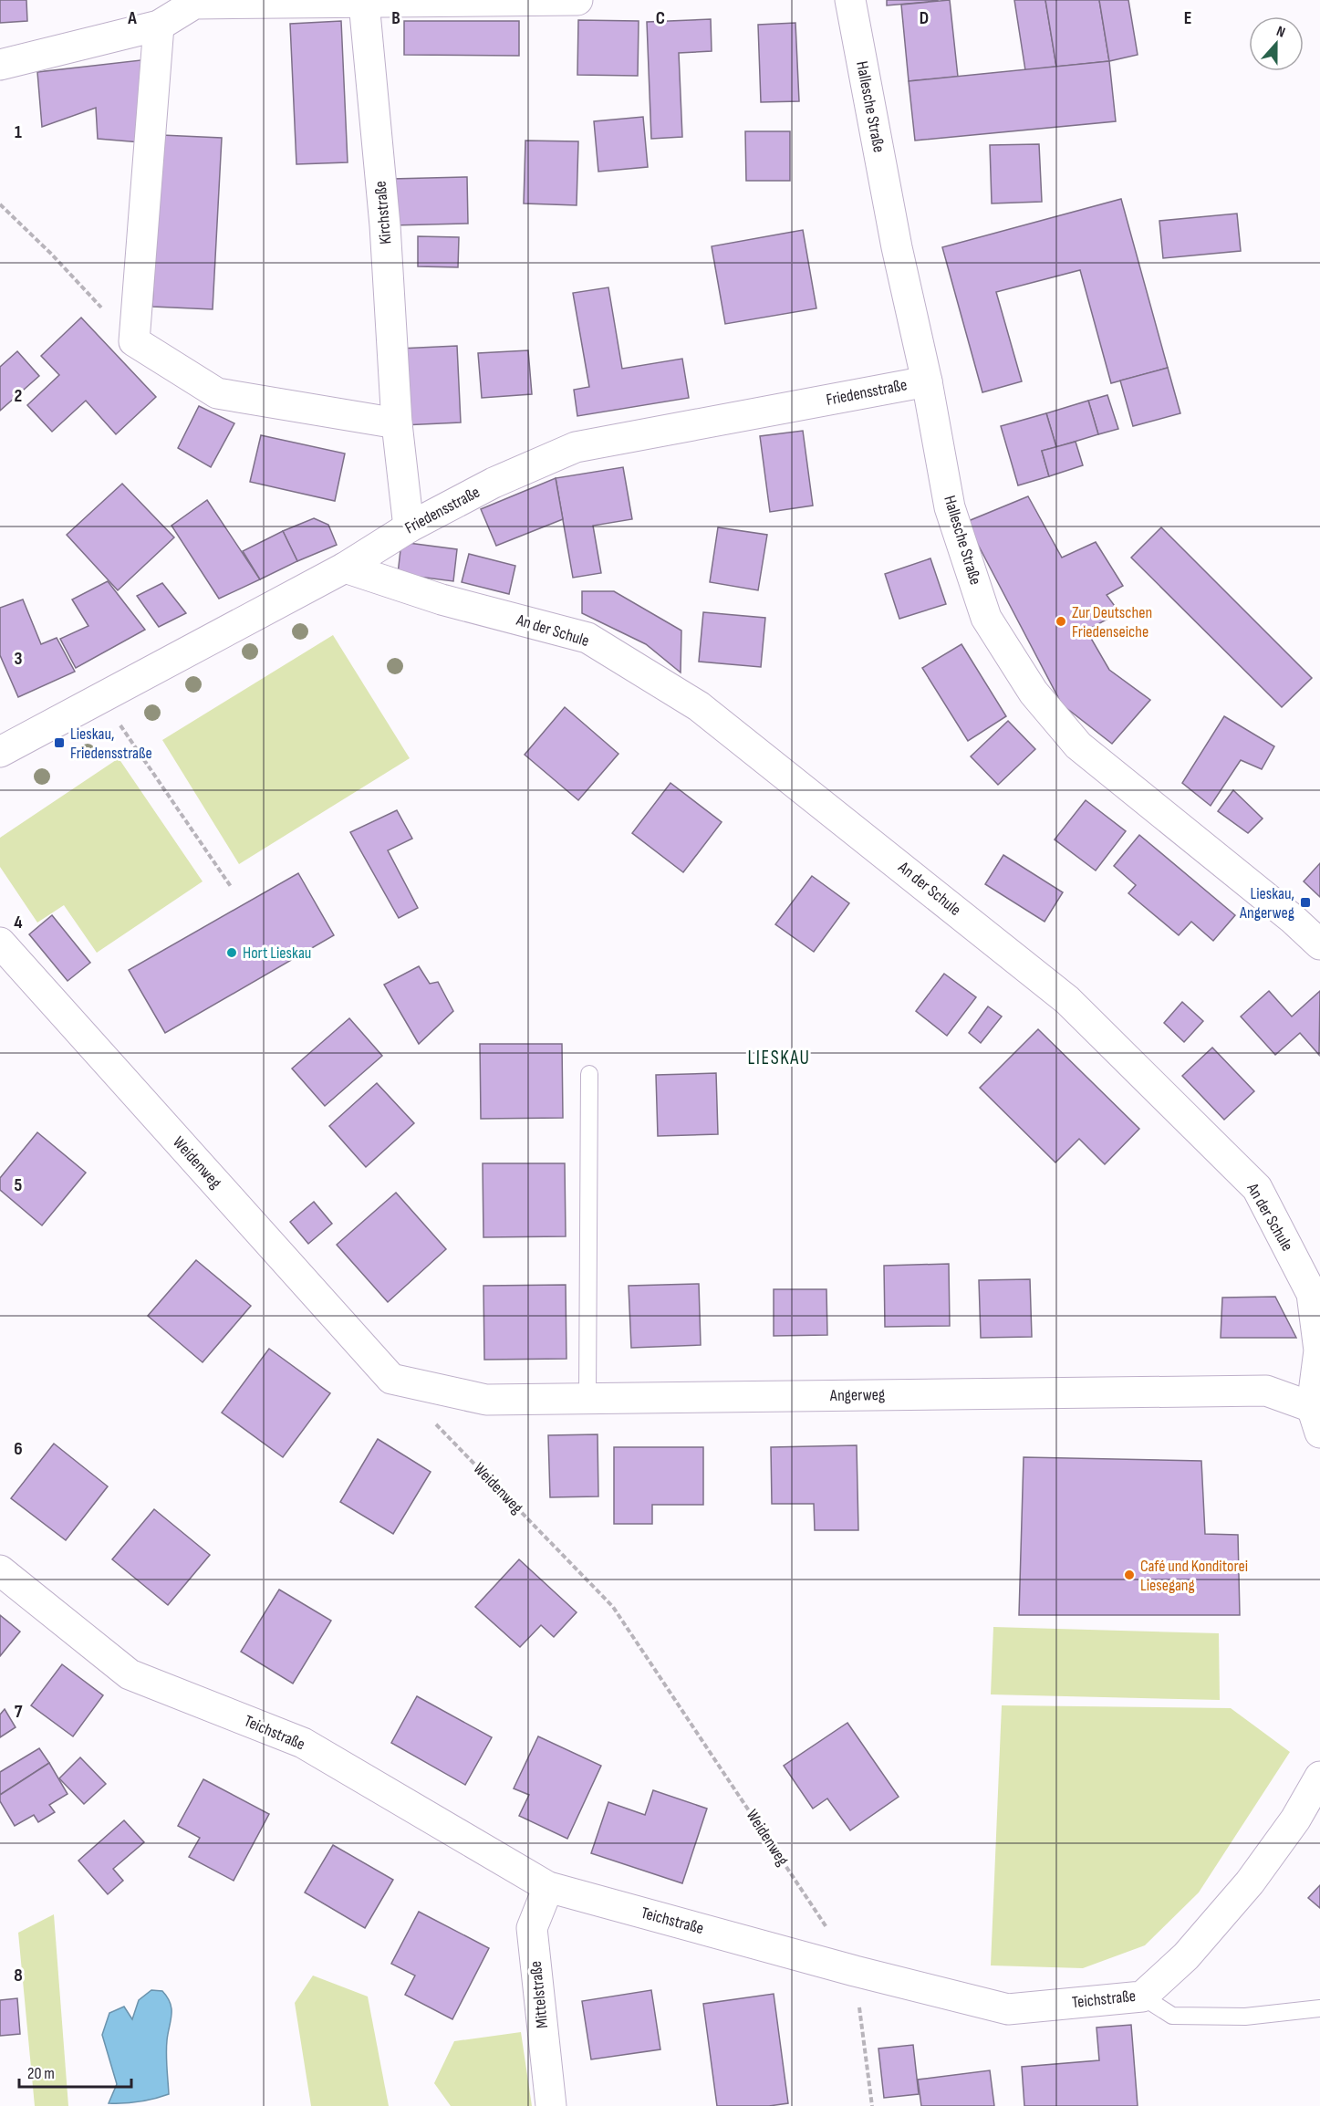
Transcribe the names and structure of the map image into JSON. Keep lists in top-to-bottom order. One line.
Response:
{"streets":{"street":["Hallesche Straße","Kirchstraße","Friedensstraße","An der Schule","Weidenweg","Angerweg","Teichstraße","Mittelstraße"]},"crossings":[["Hallesche Straße","Friedensstraße"],["Kirchstraße","Friedensstraße"],["Friedensstraße","An der Schule"],["An der Schule","Angerweg"],["Weidenweg","Angerweg"],["Weidenweg","Teichstraße"],["Teichstraße","Mittelstraße"]],"districts":["LIESKAU"],"places":{"other":["Zur Deutschen Friedenseiche","Hort Lieskau","Café und Konditorei Liesegang"],"transit":["Lieskau, Friedensstraße","Lieskau, Angerweg"]},"scale_bar":"20 m","north":"top","grid":{"columns":["A","B","C","D","E"],"rows":["1","2","3","4","5","6","7","8"]}}
